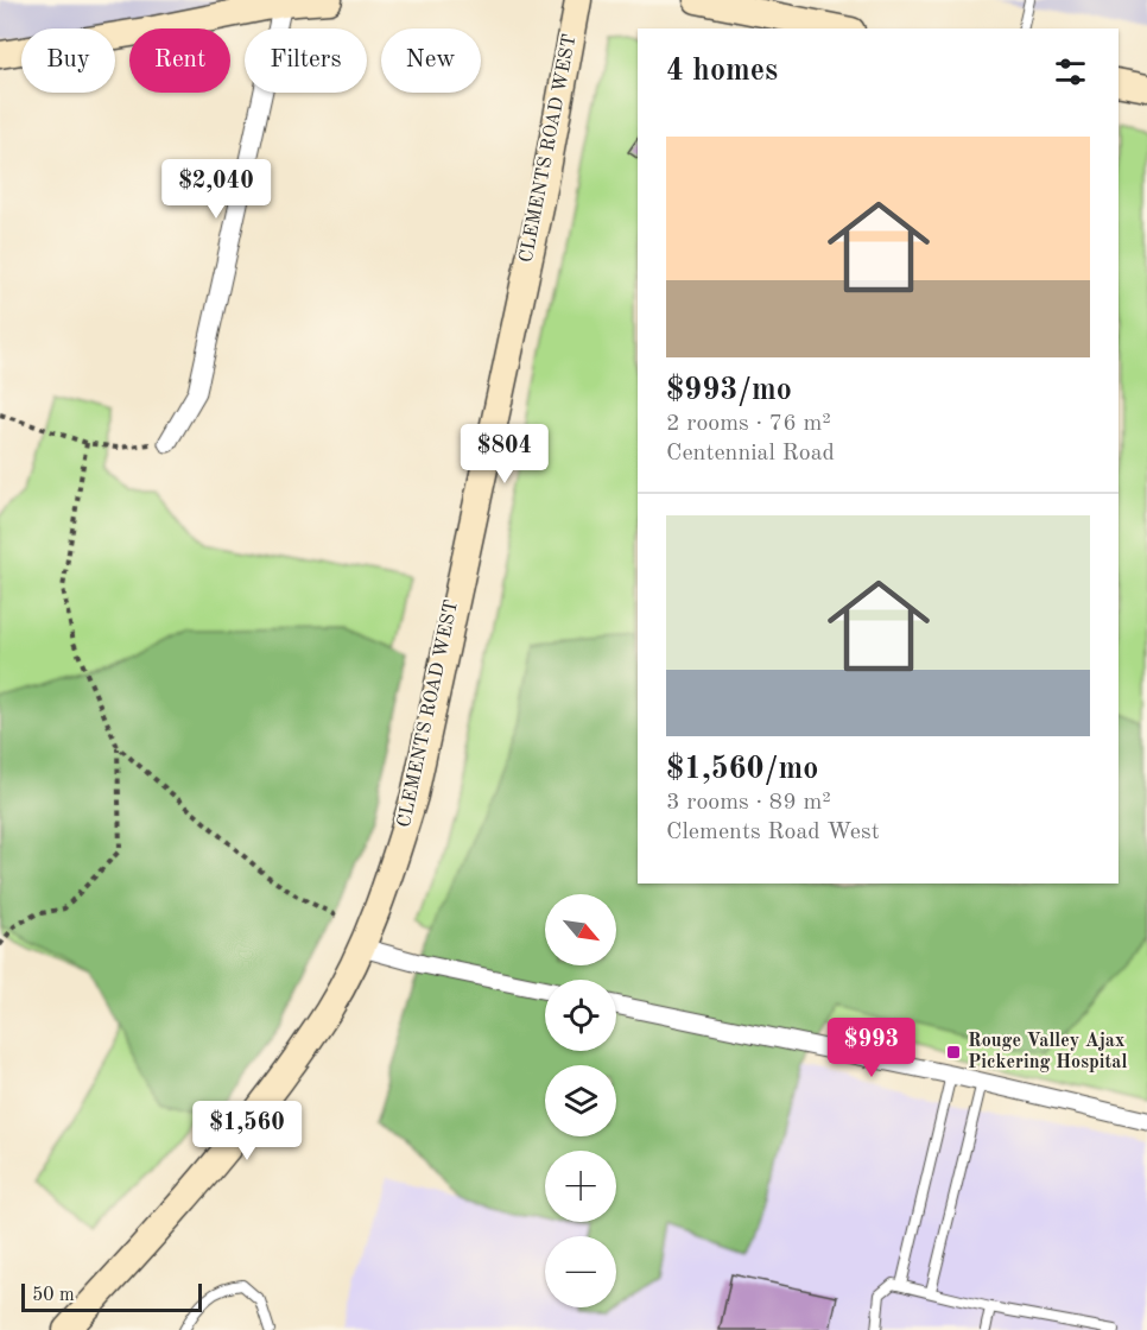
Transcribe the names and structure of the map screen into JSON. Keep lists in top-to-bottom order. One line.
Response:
{"streets":{"street":["CLEMENTS ROAD WEST"]},"places":{"transit":["Rouge Valley Ajax Pickering Hospital"]},"scale_bar":"50 m","north":"bottom right","page":{"chip":["Buy","Rent","Filters","New"],"heading":"4 homes","list":[{"name":"$993/mo","note":"2 rooms · 76 m² · Centennial Road"},{"name":"$1,560/mo","note":"3 rooms · 89 m² · Clements Road West"}],"price":["$2,040","$804","$993","$1,560"],"map_buttons":["+","−"],"scale":"50 m"}}
